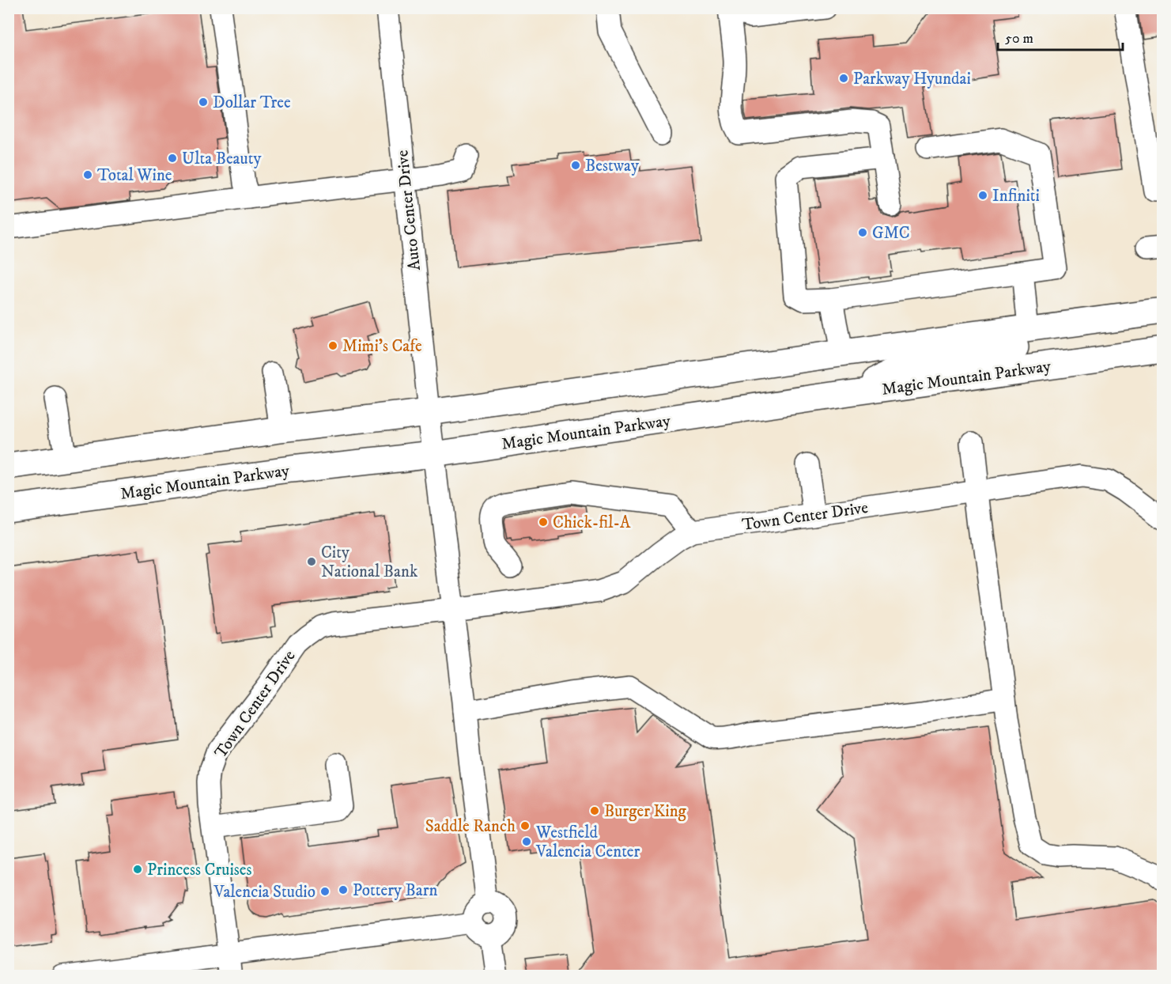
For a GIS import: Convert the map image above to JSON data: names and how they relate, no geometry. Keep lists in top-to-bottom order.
{
  "streets": {
    "main road": ["Magic Mountain Parkway"],
    "street": ["Auto Center Drive", "Town Center Drive"]
  },
  "places": [
    "Parkway Hyundai",
    "Dollar Tree",
    "Ulta Beauty",
    "Bestway",
    "Total Wine",
    "Infiniti",
    "GMC",
    "Mimi's Cafe",
    "Chick-fil-A",
    "City National Bank",
    "Burger King",
    "Saddle Ranch",
    "Westfield Valencia Center",
    "Princess Cruises",
    "Pottery Barn",
    "Valencia Studio"
  ],
  "scale_bar": "50 m"
}
